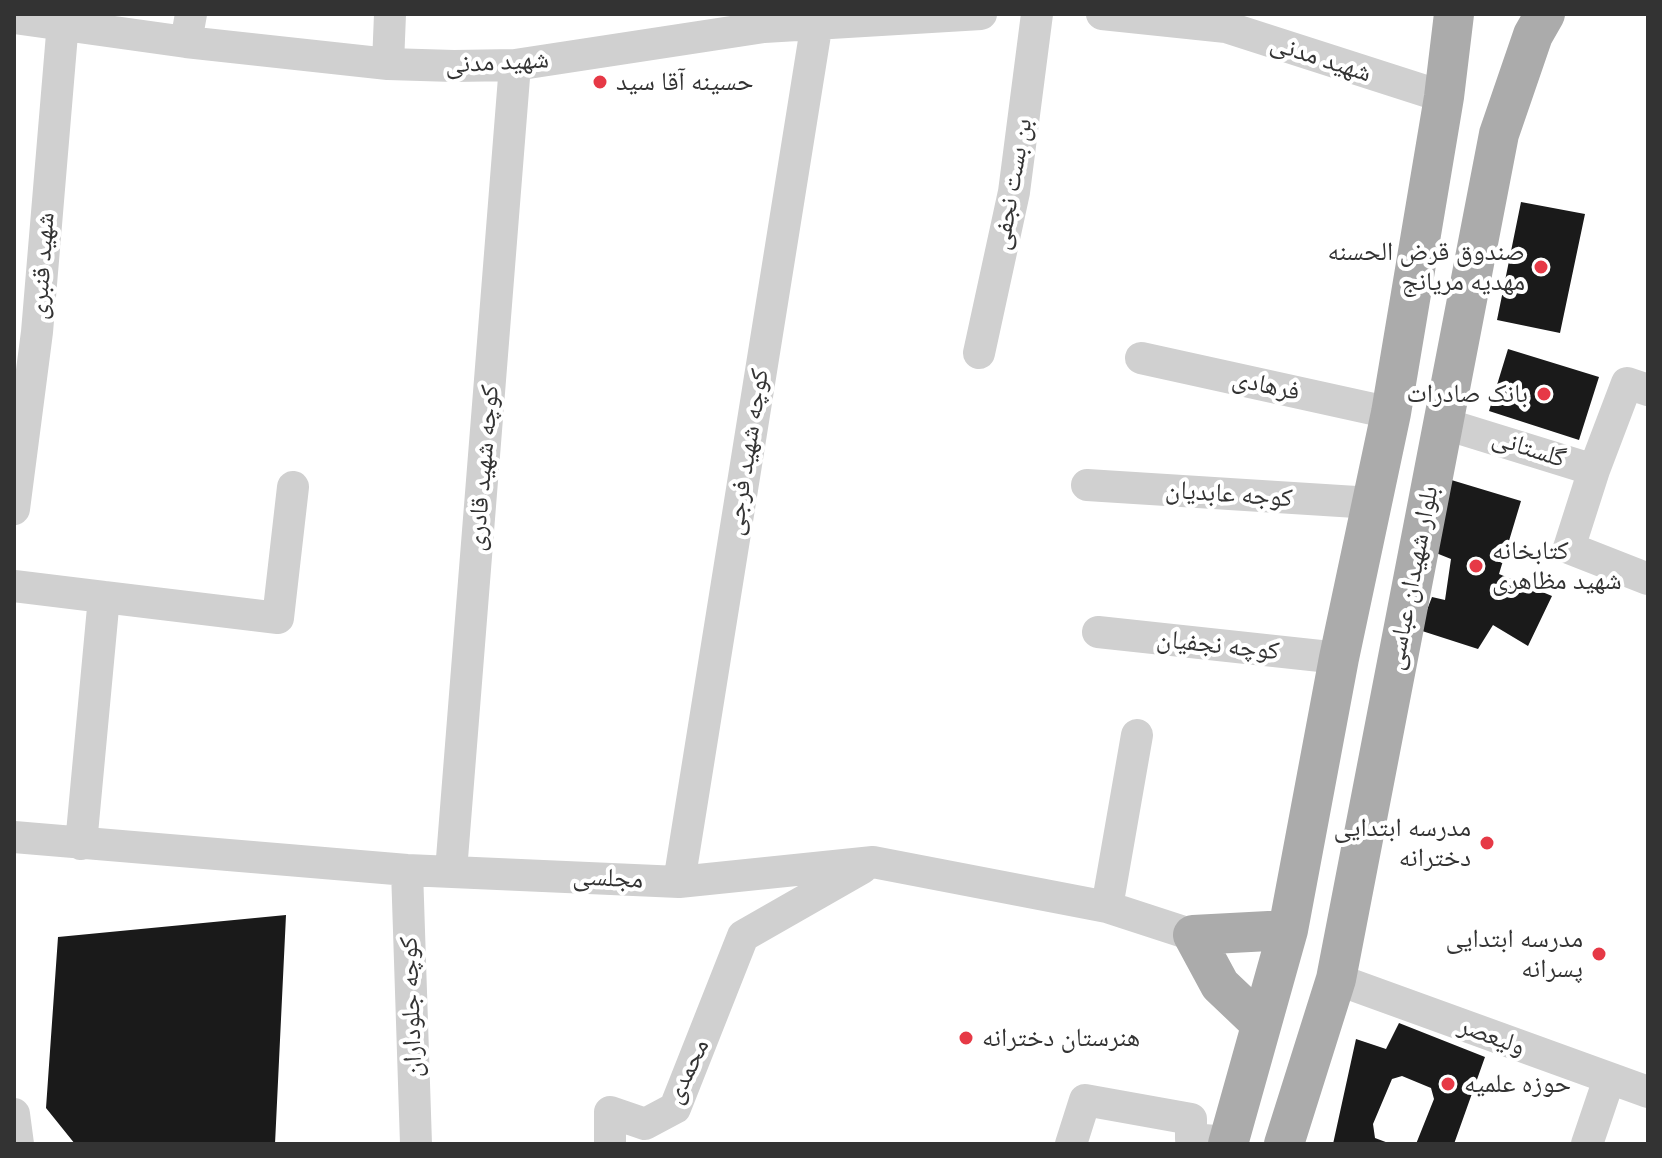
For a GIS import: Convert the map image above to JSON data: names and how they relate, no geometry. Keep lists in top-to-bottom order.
{
  "streets": {
    "main road": ["بلوار شهیدان عباسی"],
    "street": [
      "شهید مدنی",
      "بن بست نجفی",
      "شهید قنبری",
      "فرهادی",
      "گلستانی",
      "کوچه شهید فرجی",
      "کوچه شهید قادری",
      "کوجه عابدیان",
      "کوچه نجفیان",
      "مجلسی",
      "کوچه جلوداران",
      "ولیعصر",
      "محمدی"
    ]
  },
  "crossings": [
    ["شهید مدنی", "شهید قنبری"],
    ["شهید مدنی", "کوچه شهید فرجی"],
    ["شهید مدنی", "کوچه شهید قادری"],
    ["شهید مدنی", "بلوار شهیدان عباسی"],
    ["فرهادی", "بلوار شهیدان عباسی"],
    ["گلستانی", "بلوار شهیدان عباسی"],
    ["کوچه شهید فرجی", "مجلسی"],
    ["کوچه شهید قادری", "مجلسی"],
    ["کوجه عابدیان", "بلوار شهیدان عباسی"],
    ["بلوار شهیدان عباسی", "کوچه نجفیان"],
    ["بلوار شهیدان عباسی", "ولیعصر"],
    ["مجلسی", "کوچه جلوداران"],
    ["مجلسی", "محمدی"]
  ],
  "places": [
    "حسینه آقا سید",
    "صندوق قرض الحسنه مهدیه مریانج",
    "بانک صادرات",
    "کتابخانه شهید مظاهری",
    "مدرسه ابتدایی دخترانه",
    "مدرسه ابتدایی پسرانه",
    "هنرستان دخترانه",
    "حوزه علمیه"
  ]
}
